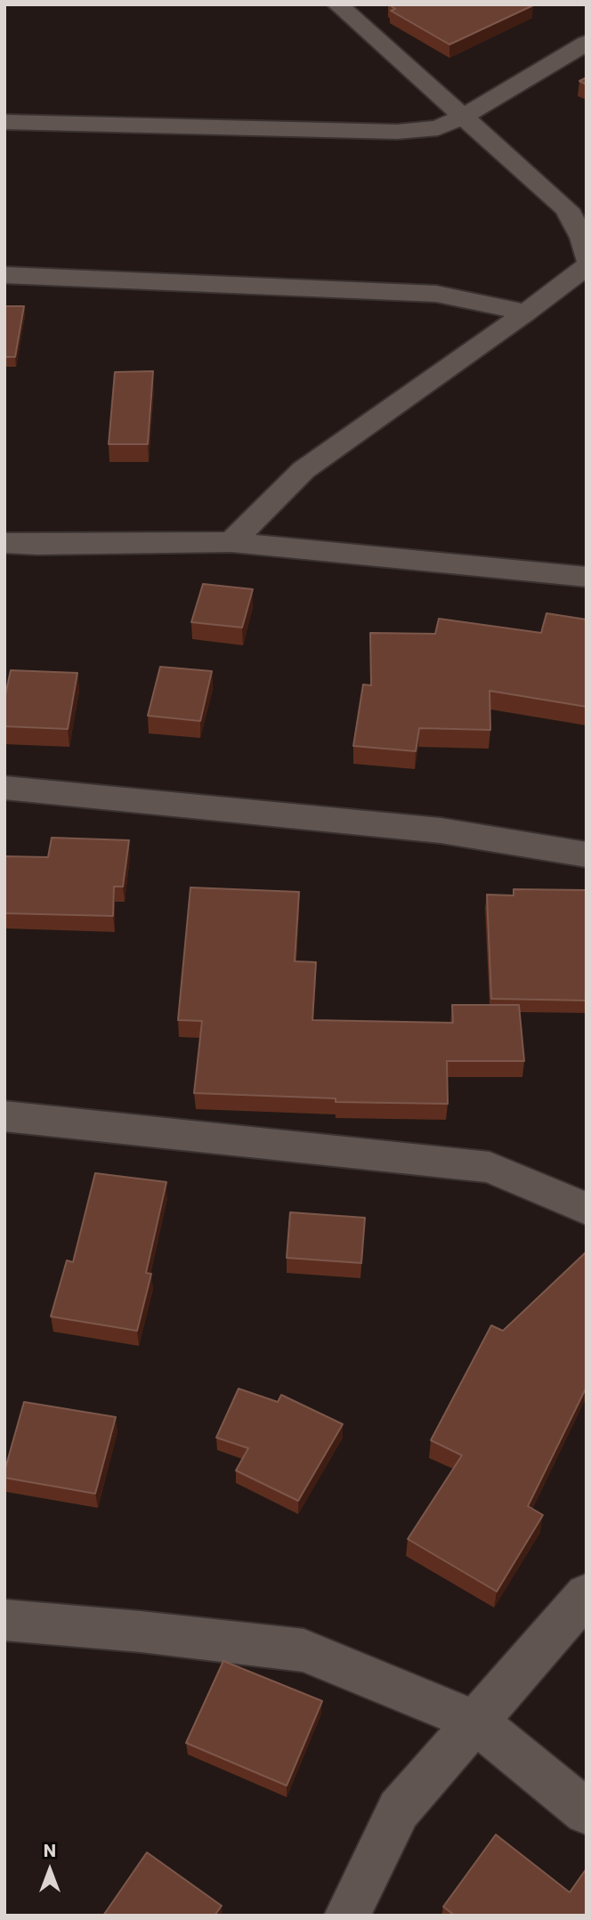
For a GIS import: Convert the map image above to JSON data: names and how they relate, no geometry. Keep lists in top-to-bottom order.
{
  "north": "top"
}
